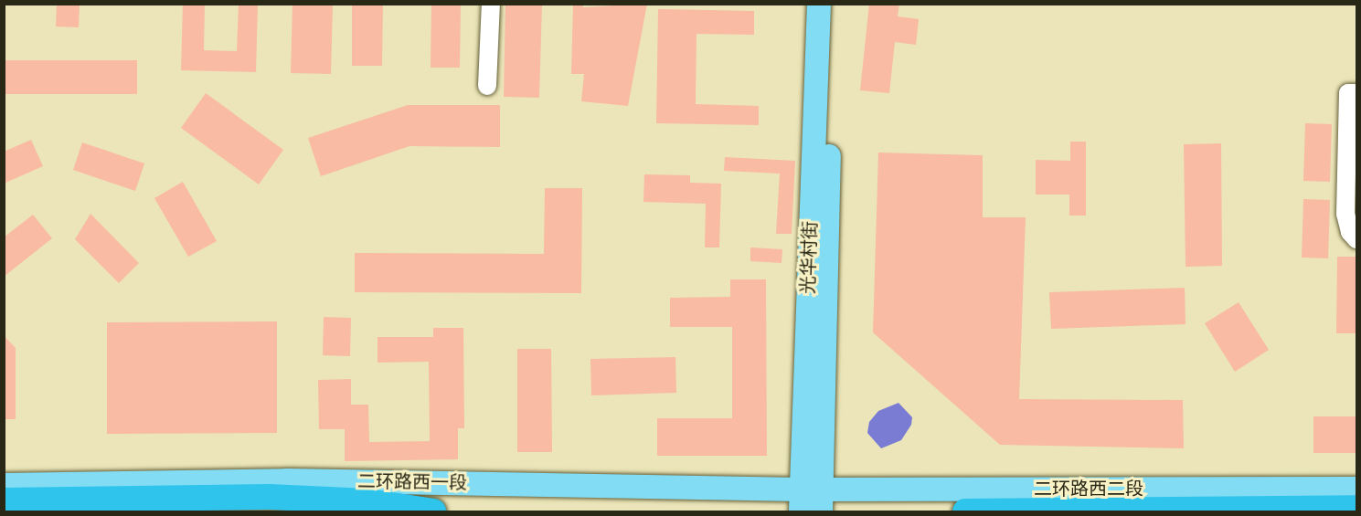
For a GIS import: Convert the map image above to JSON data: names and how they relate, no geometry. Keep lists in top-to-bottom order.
{
  "streets": {
    "main road": ["光华村街", "二环路西一段", "二环路西二段"]
  },
  "crossings": [
    ["光华村街", "二环路西一段"],
    ["光华村街", "二环路西二段"],
    ["二环路西一段", "二环路西二段"]
  ]
}
